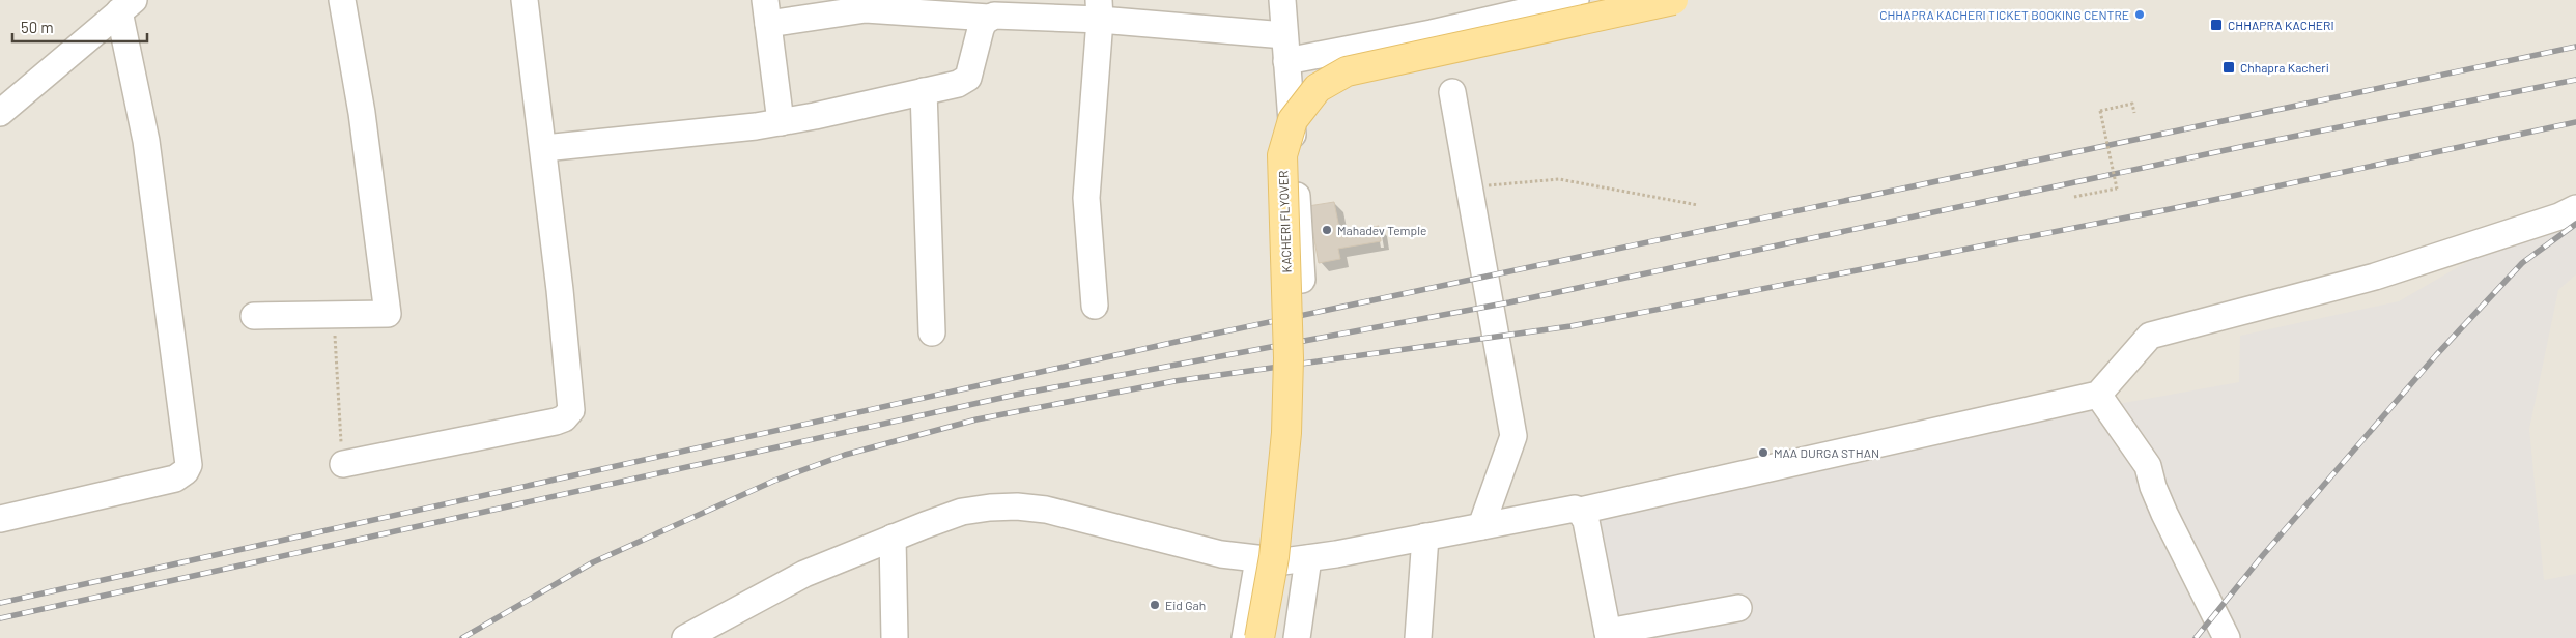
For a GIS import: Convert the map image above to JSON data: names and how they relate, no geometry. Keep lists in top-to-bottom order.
{
  "streets": {
    "main road": ["KACHERI FLYOVER"]
  },
  "places": {
    "other": [
      "CHHAPRA KACHERI TICKET BOOKING CENTRE",
      "Mahadev Temple",
      "MAA DURGA STHAN",
      "Eid Gah"
    ],
    "transit": ["CHHAPRA KACHERI", "Chhapra Kacheri"]
  },
  "scale_bar": "50 m"
}
